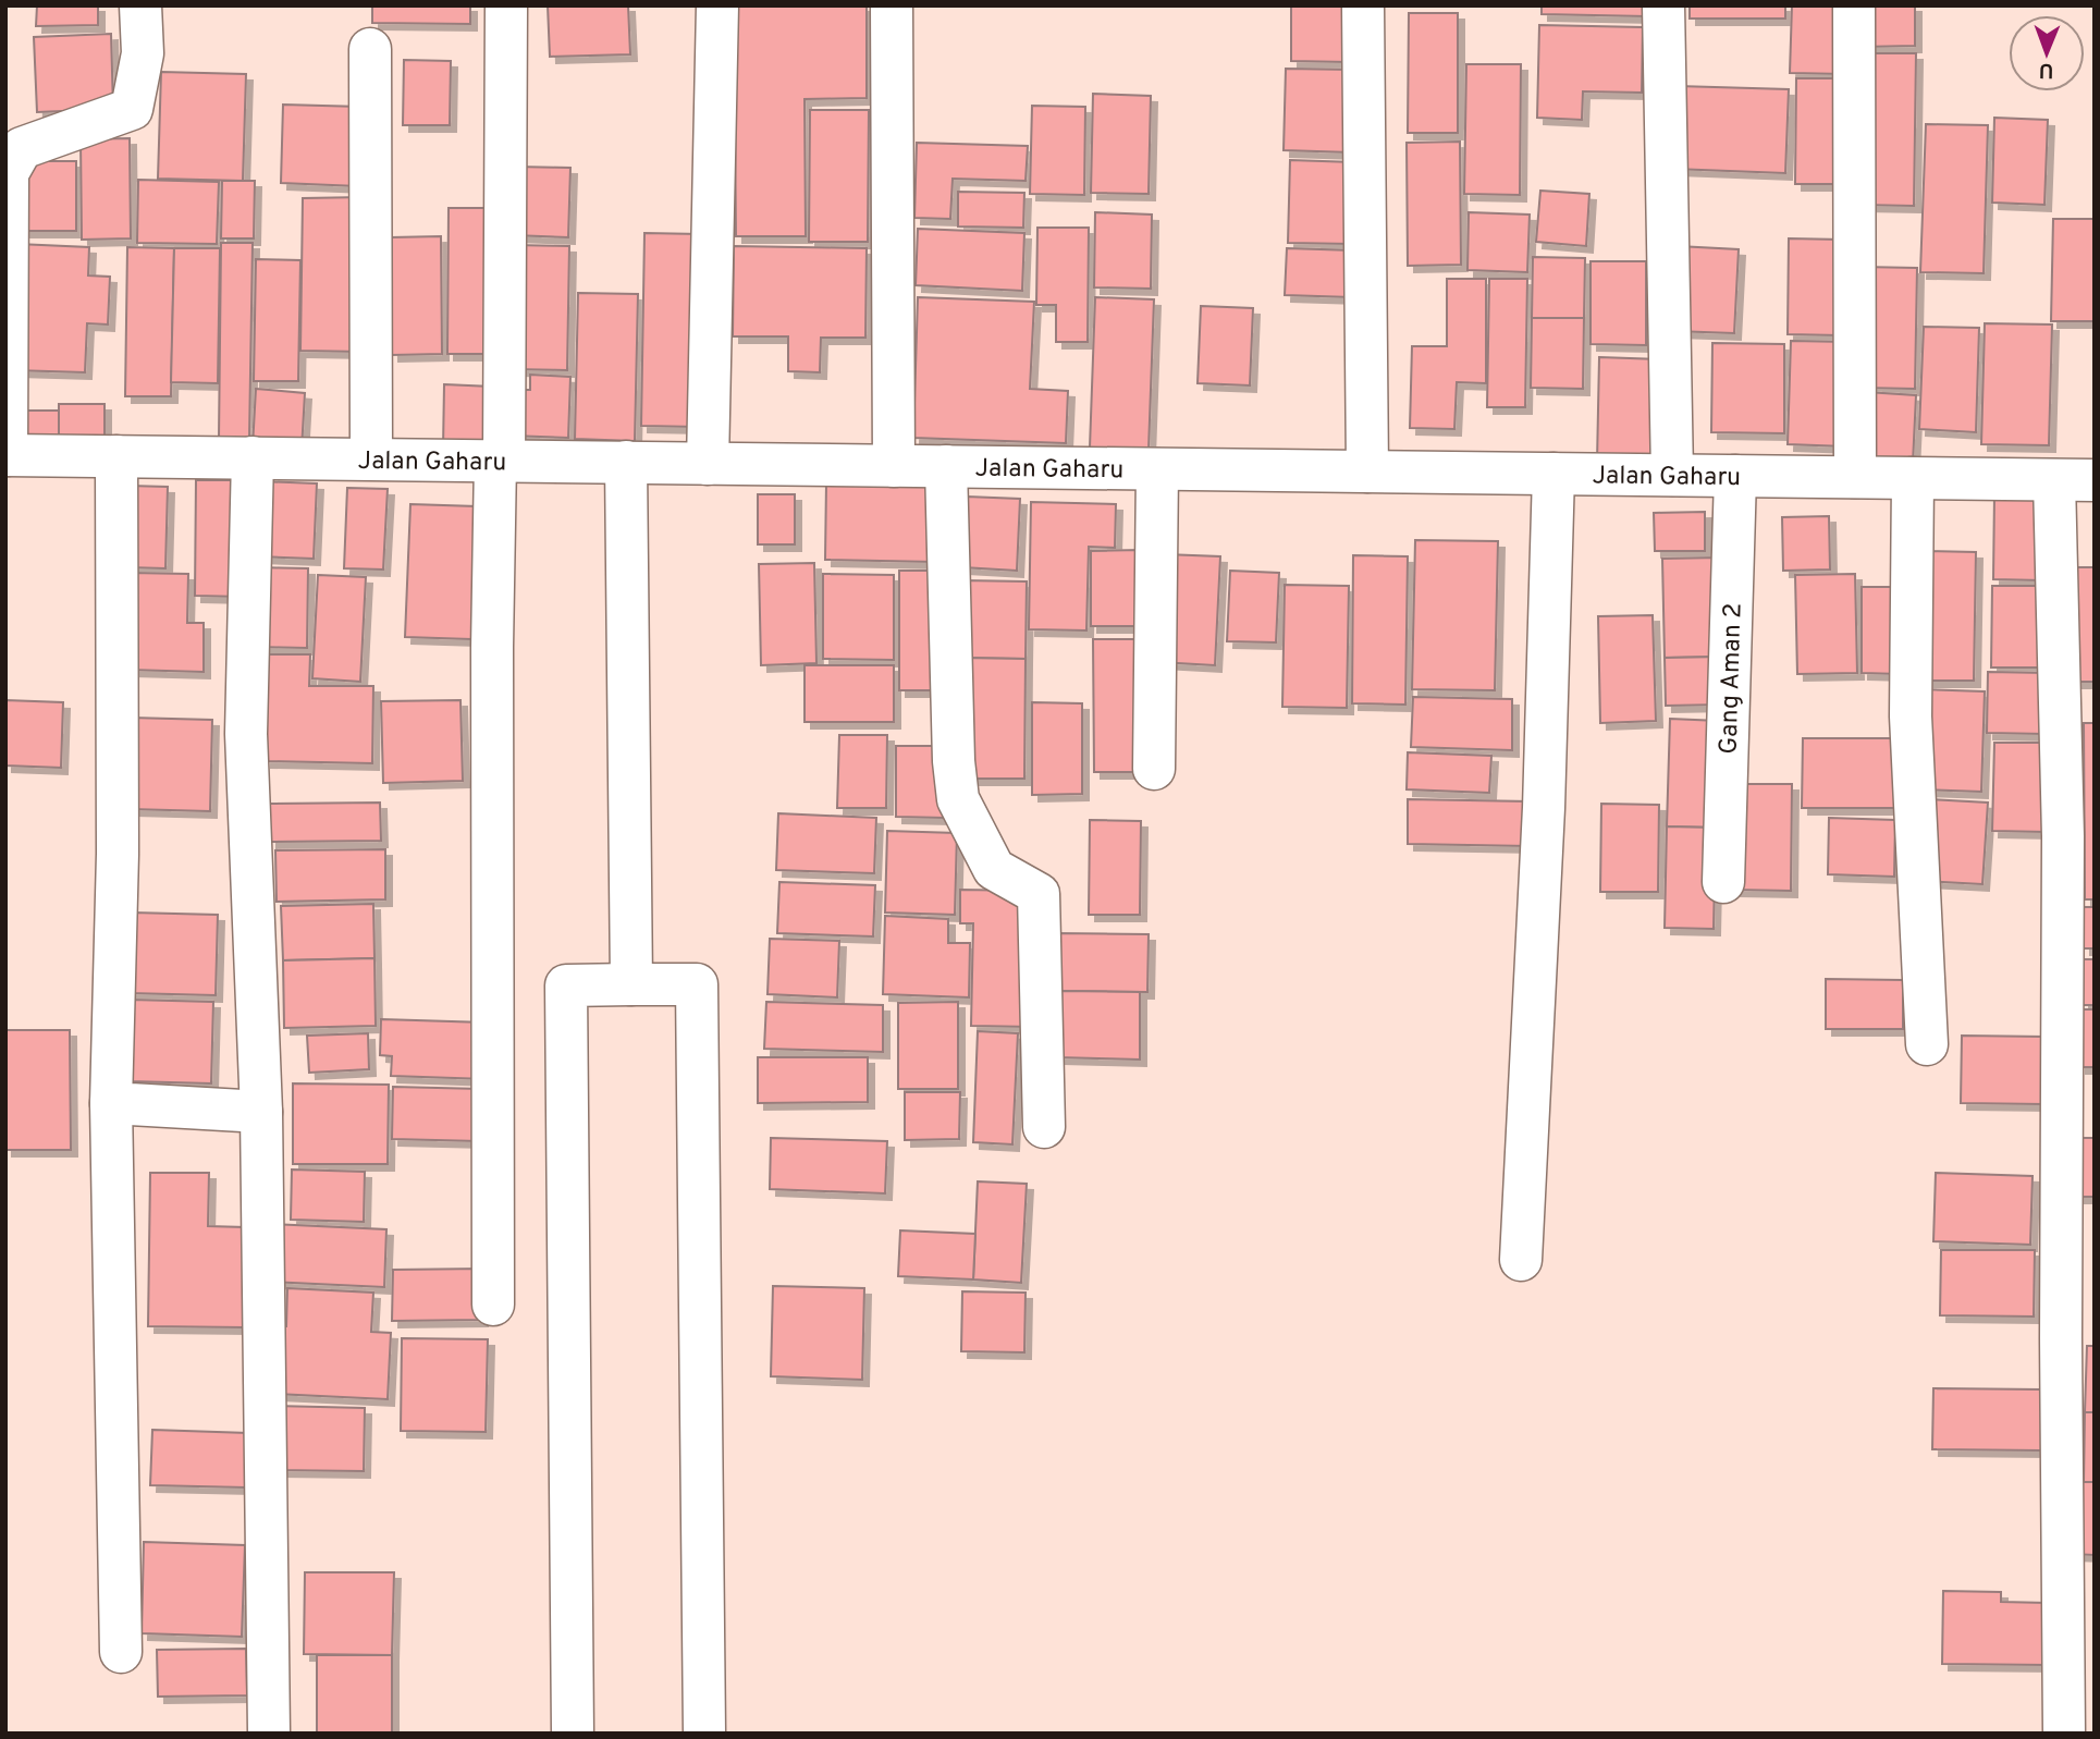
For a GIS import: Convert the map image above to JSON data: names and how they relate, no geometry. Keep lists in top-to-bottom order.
{
  "streets": {
    "street": ["Jalan Gaharu", "Gang Aman 2"]
  },
  "crossings": [
    ["Jalan Gaharu", "Gang Aman 2"]
  ],
  "north": "bottom"
}
